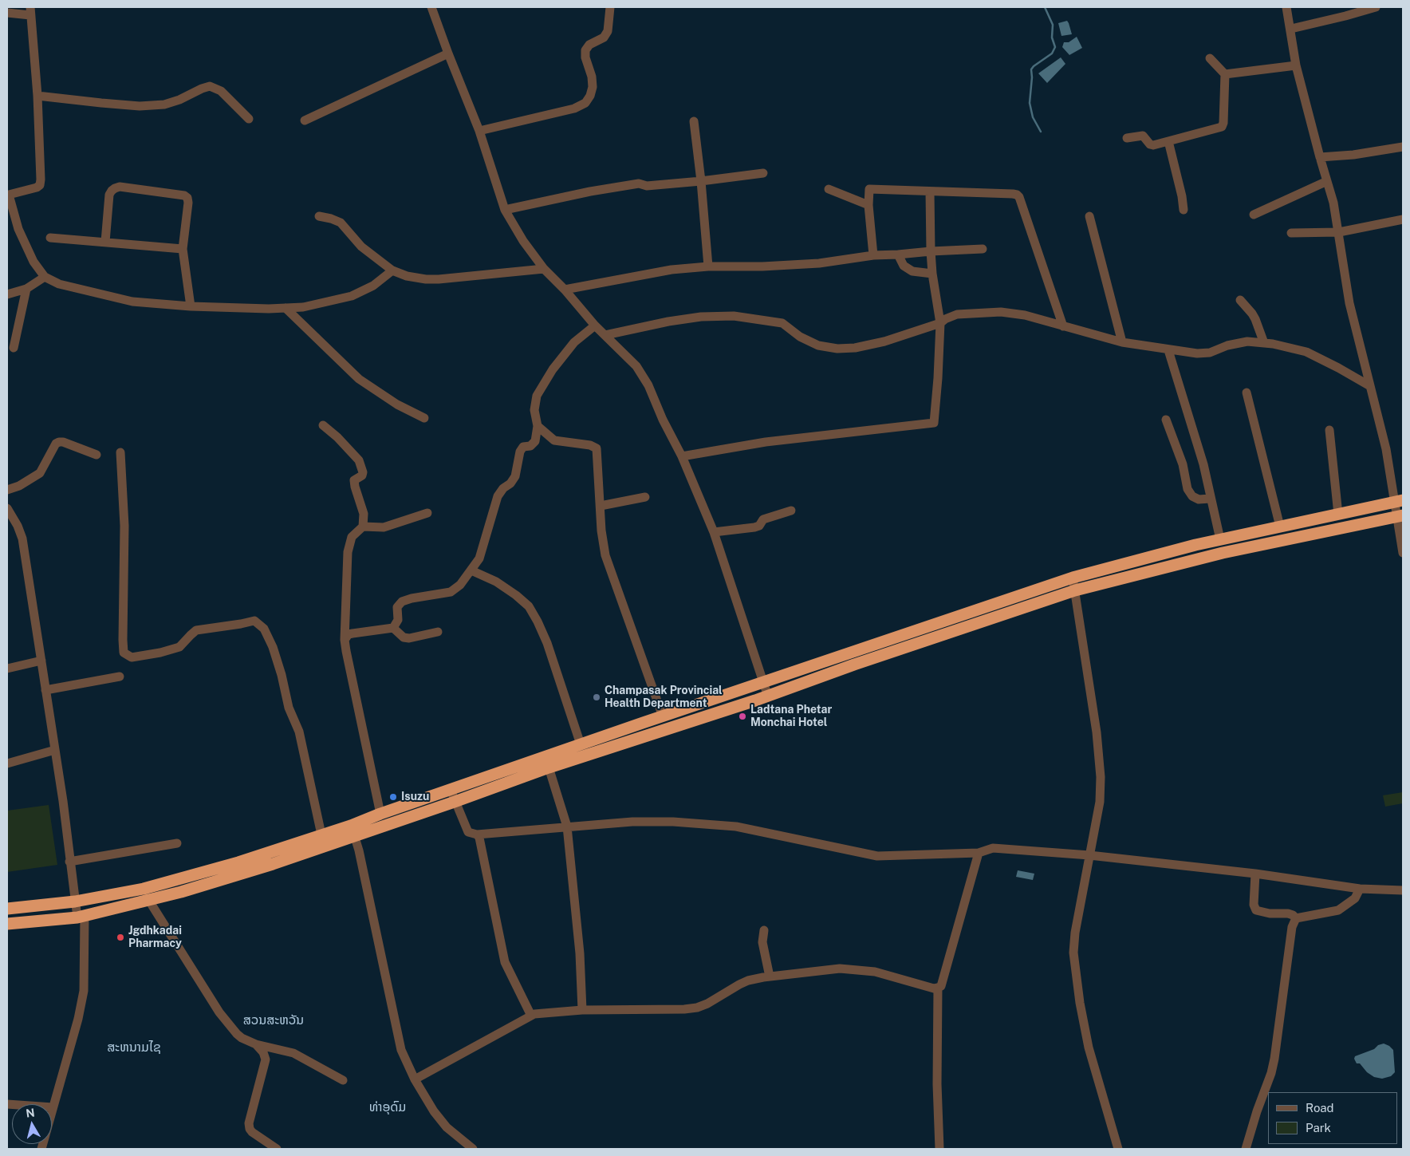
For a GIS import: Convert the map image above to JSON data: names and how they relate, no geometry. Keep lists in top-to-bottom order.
{
  "districts": ["ສວນສະຫວັນ", "ສະຫນາມໄຊ", "ທ່າອຸດົມ"],
  "places": [
    "Champasak Provincial Health Department",
    "Ladtana Phetar Monchai Hotel",
    "Isuzu",
    "Jgdhkadai Pharmacy"
  ],
  "legend": ["Road", "Park"],
  "north": "top"
}
